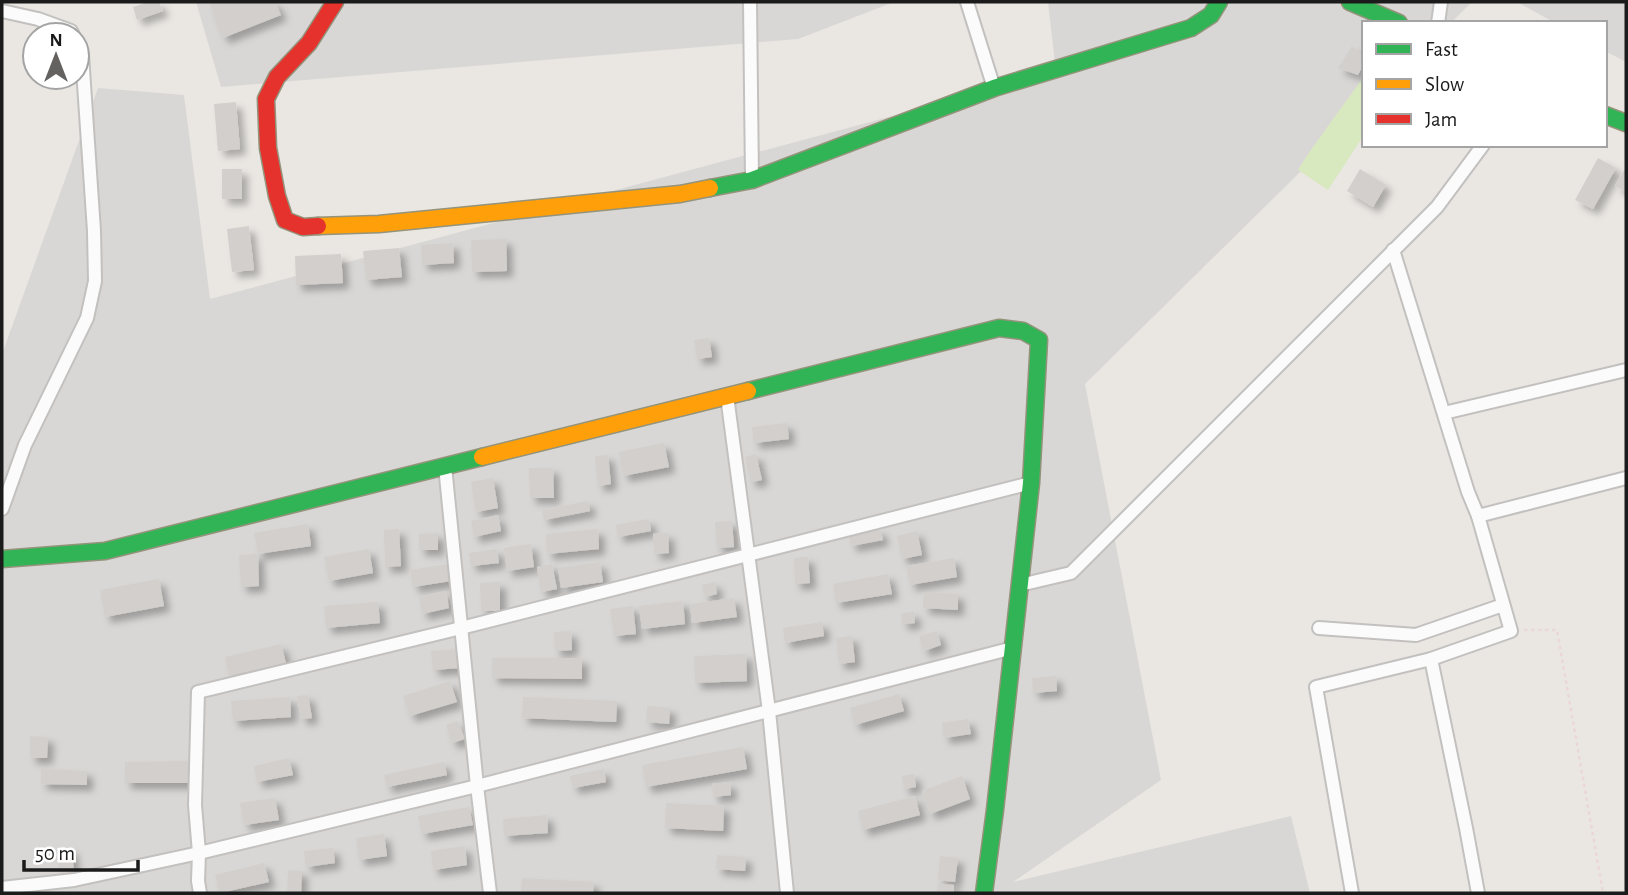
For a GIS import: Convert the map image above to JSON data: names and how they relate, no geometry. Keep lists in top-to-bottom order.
{
  "legend": ["Fast", "Slow", "Jam"],
  "scale_bar": "50 m",
  "north": "top"
}
